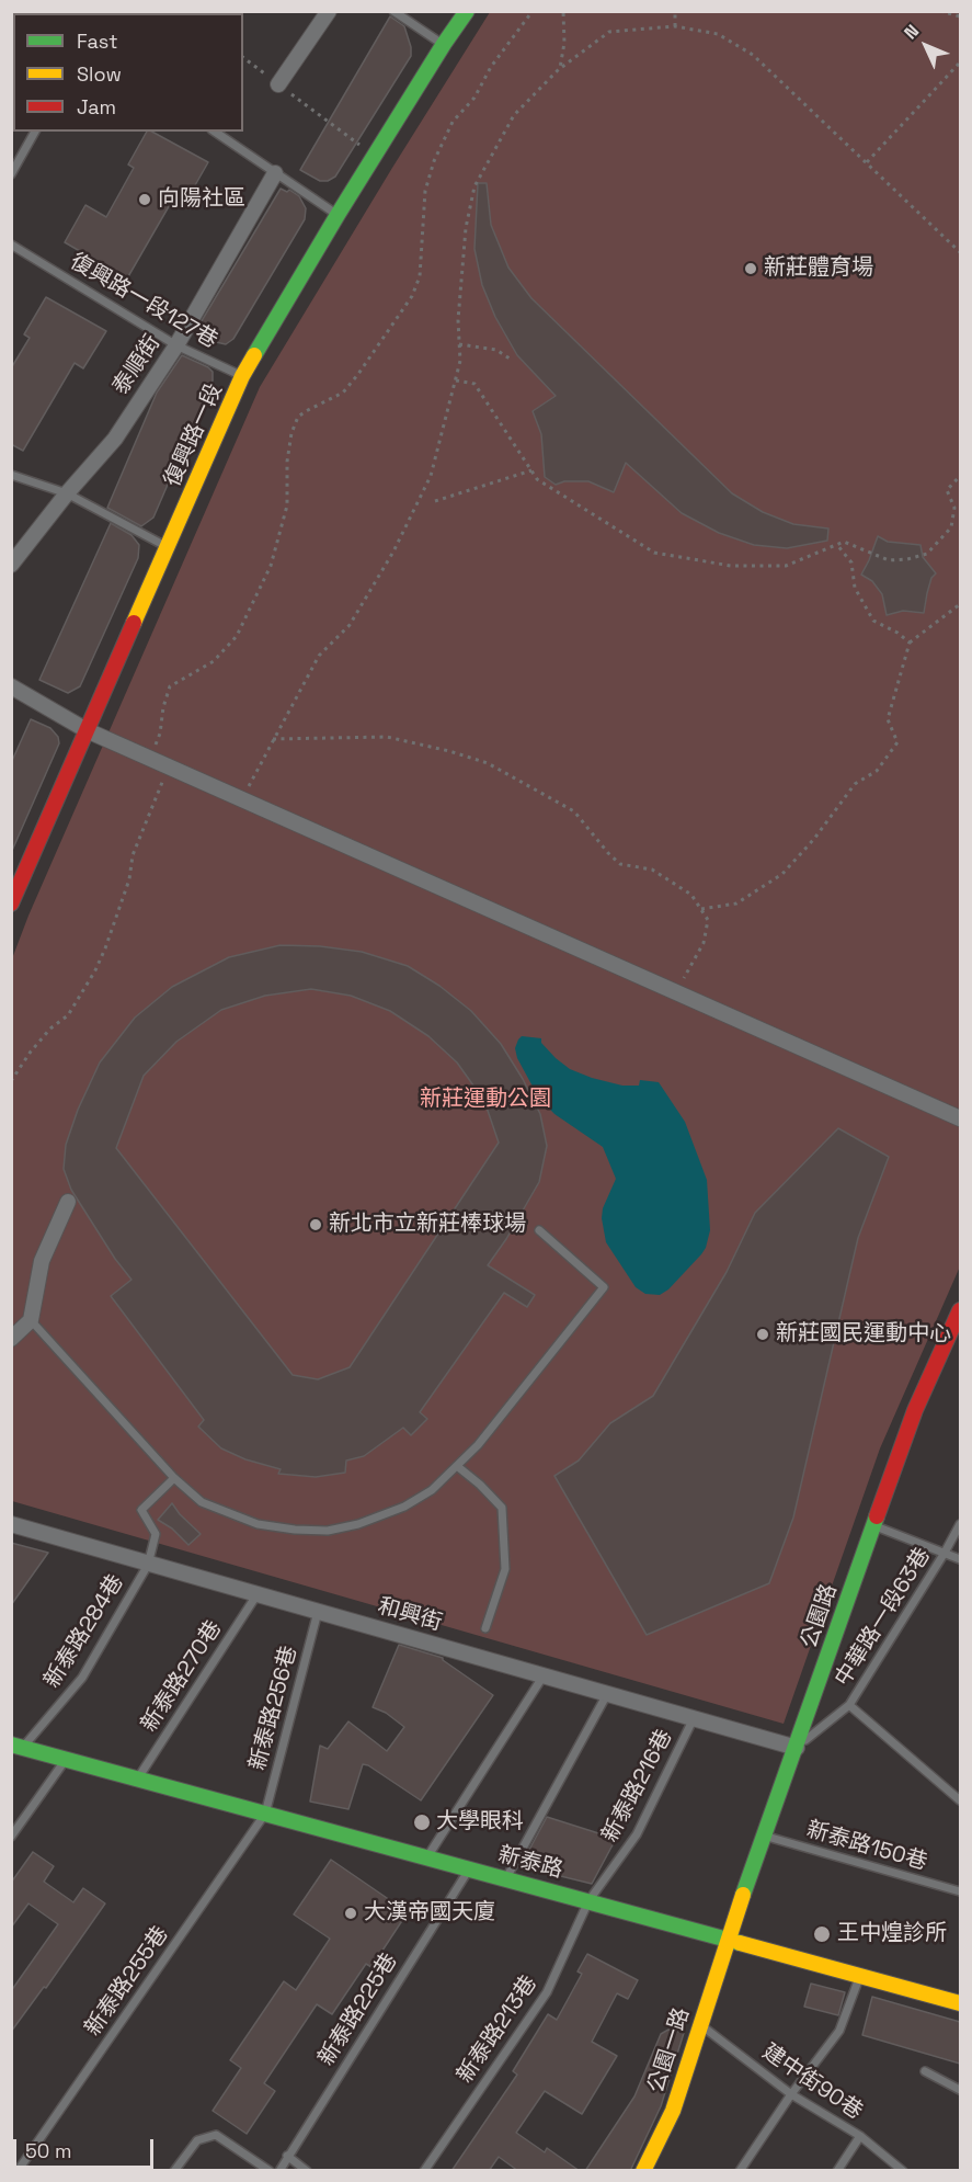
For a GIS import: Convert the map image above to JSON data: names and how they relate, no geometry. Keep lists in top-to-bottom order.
{
  "streets": {
    "street": [
      "泰順街",
      "復興路一段",
      "和興街",
      "公園路",
      "新泰路",
      "公園一路"
    ],
    "lane": [
      "復興路一段127巷",
      "中華路一段63巷",
      "新泰路284巷",
      "新泰路270巷",
      "新泰路256巷",
      "新泰路216巷",
      "新泰路150巷",
      "新泰路255巷",
      "新泰路225巷",
      "新泰路213巷",
      "建中街90巷"
    ]
  },
  "crossings": [
    ["復興路一段127巷", "泰順街"],
    ["復興路一段127巷", "復興路一段"],
    ["和興街", "公園路"],
    ["和興街", "中華路一段63巷"],
    ["和興街", "新泰路284巷"],
    ["和興街", "新泰路270巷"],
    ["和興街", "新泰路256巷"],
    ["和興街", "新泰路216巷"],
    ["公園路", "中華路一段63巷"],
    ["公園路", "新泰路150巷"],
    ["公園路", "新泰路"],
    ["公園路", "公園一路"],
    ["新泰路284巷", "新泰路"],
    ["新泰路270巷", "新泰路"],
    ["新泰路256巷", "新泰路"],
    ["新泰路256巷", "新泰路255巷"],
    ["新泰路216巷", "新泰路"],
    ["新泰路216巷", "新泰路213巷"],
    ["新泰路", "新泰路255巷"],
    ["新泰路", "新泰路225巷"],
    ["新泰路", "新泰路213巷"],
    ["新泰路", "公園一路"],
    ["公園一路", "建中街90巷"]
  ],
  "parks": ["新莊運動公園"],
  "places": [
    "向陽社區",
    "新莊體育場",
    "新北市立新莊棒球場",
    "新莊國民運動中心",
    "大學眼科",
    "大漢帝國天廈",
    "王中煌診所"
  ],
  "legend": ["Fast", "Slow", "Jam"],
  "scale_bar": "50 m",
  "north": "top left"
}
